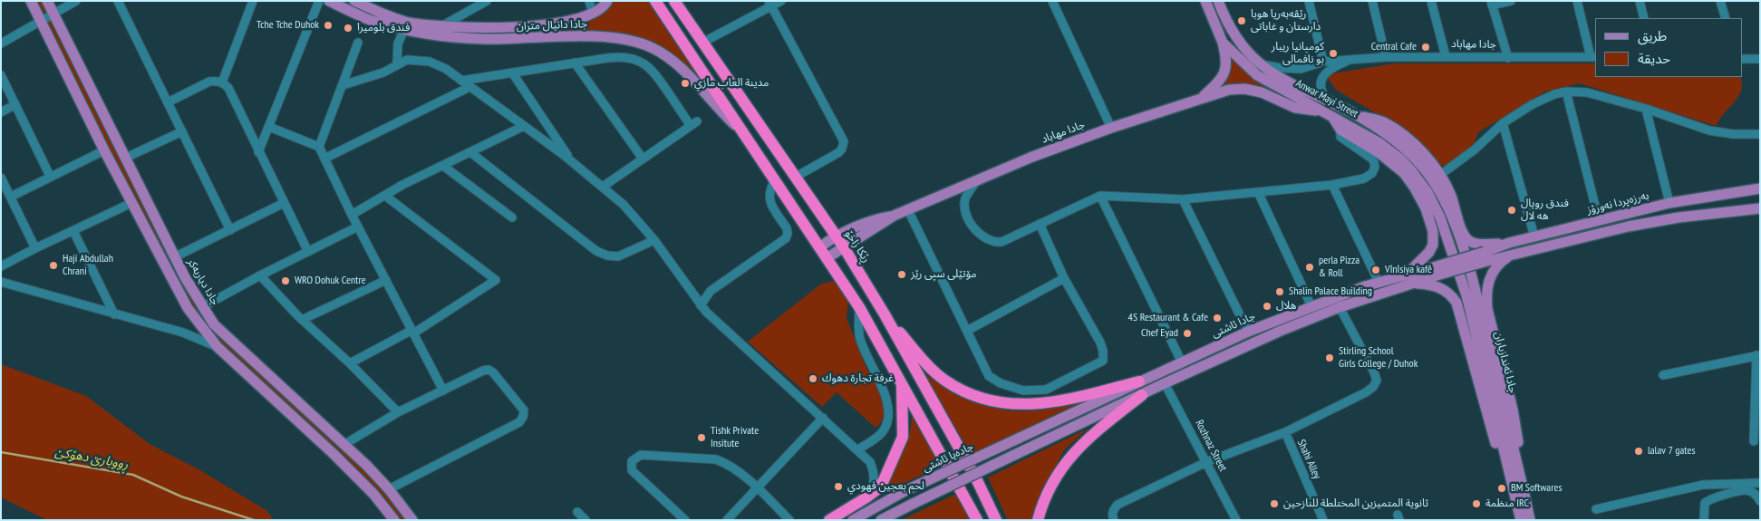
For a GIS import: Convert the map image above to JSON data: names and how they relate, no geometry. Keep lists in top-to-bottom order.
{
  "streets": {
    "highway": ["ڕێکا زاخۆ"],
    "main road": [
      "جادا دانيال متران",
      "جادا مهاباد",
      "Anwar Mayi Street",
      "بەرزەپردا نەورۆز",
      "جادا دیاربه‌كر",
      "جادا ئاشتی",
      "جادا ئەندازیاران",
      "جادەیا ئاشتی"
    ],
    "street": ["Rozhnaz Street", "Shahi Alley"]
  },
  "crossings": [
    ["جادا مهاباد", "Anwar Mayi Street"],
    ["جادا مهاباد", "ڕێکا زاخۆ"],
    ["Anwar Mayi Street", "جادا ئەندازیاران"],
    ["بەرزەپردا نەورۆز", "جادا ئاشتی"],
    ["جادا ئاشتی", "Rozhnaz Street"],
    ["جادا ئاشتی", "جادەیا ئاشتی"]
  ],
  "water": ["ڕووبارێ دهۆكێ"],
  "places": [
    "رێڤەبەريا ھوبا دارستان و غاباتى",
    "Tche Tche Duhok",
    "فندق بلوميرا",
    "Central Cafe",
    "كومپانيا ريبار بو نافمالى",
    "مدينة العاب مازي",
    "فندق رويال هه لال",
    "Haji Abdullah Chrani",
    "perla Pizza & Roll",
    "Vînîsiya kafê",
    "مۆتێلی سپی رێز",
    "WRO Dohuk Centre",
    "Shalin Palace Building",
    "هلال",
    "4S Restaurant & Cafe",
    "Chef Eyad",
    "Stirling School Girls College / Duhok",
    "غرفة تجارة دهوك",
    "Tishk Private Insitute",
    "lalav 7 gates",
    "لحم بعجين فهودي",
    "BM Softwares",
    "ثانوية المتميزين المختلطة للنازحين",
    "منظمة IRC"
  ],
  "legend": ["طريق", "حديقة"]
}
